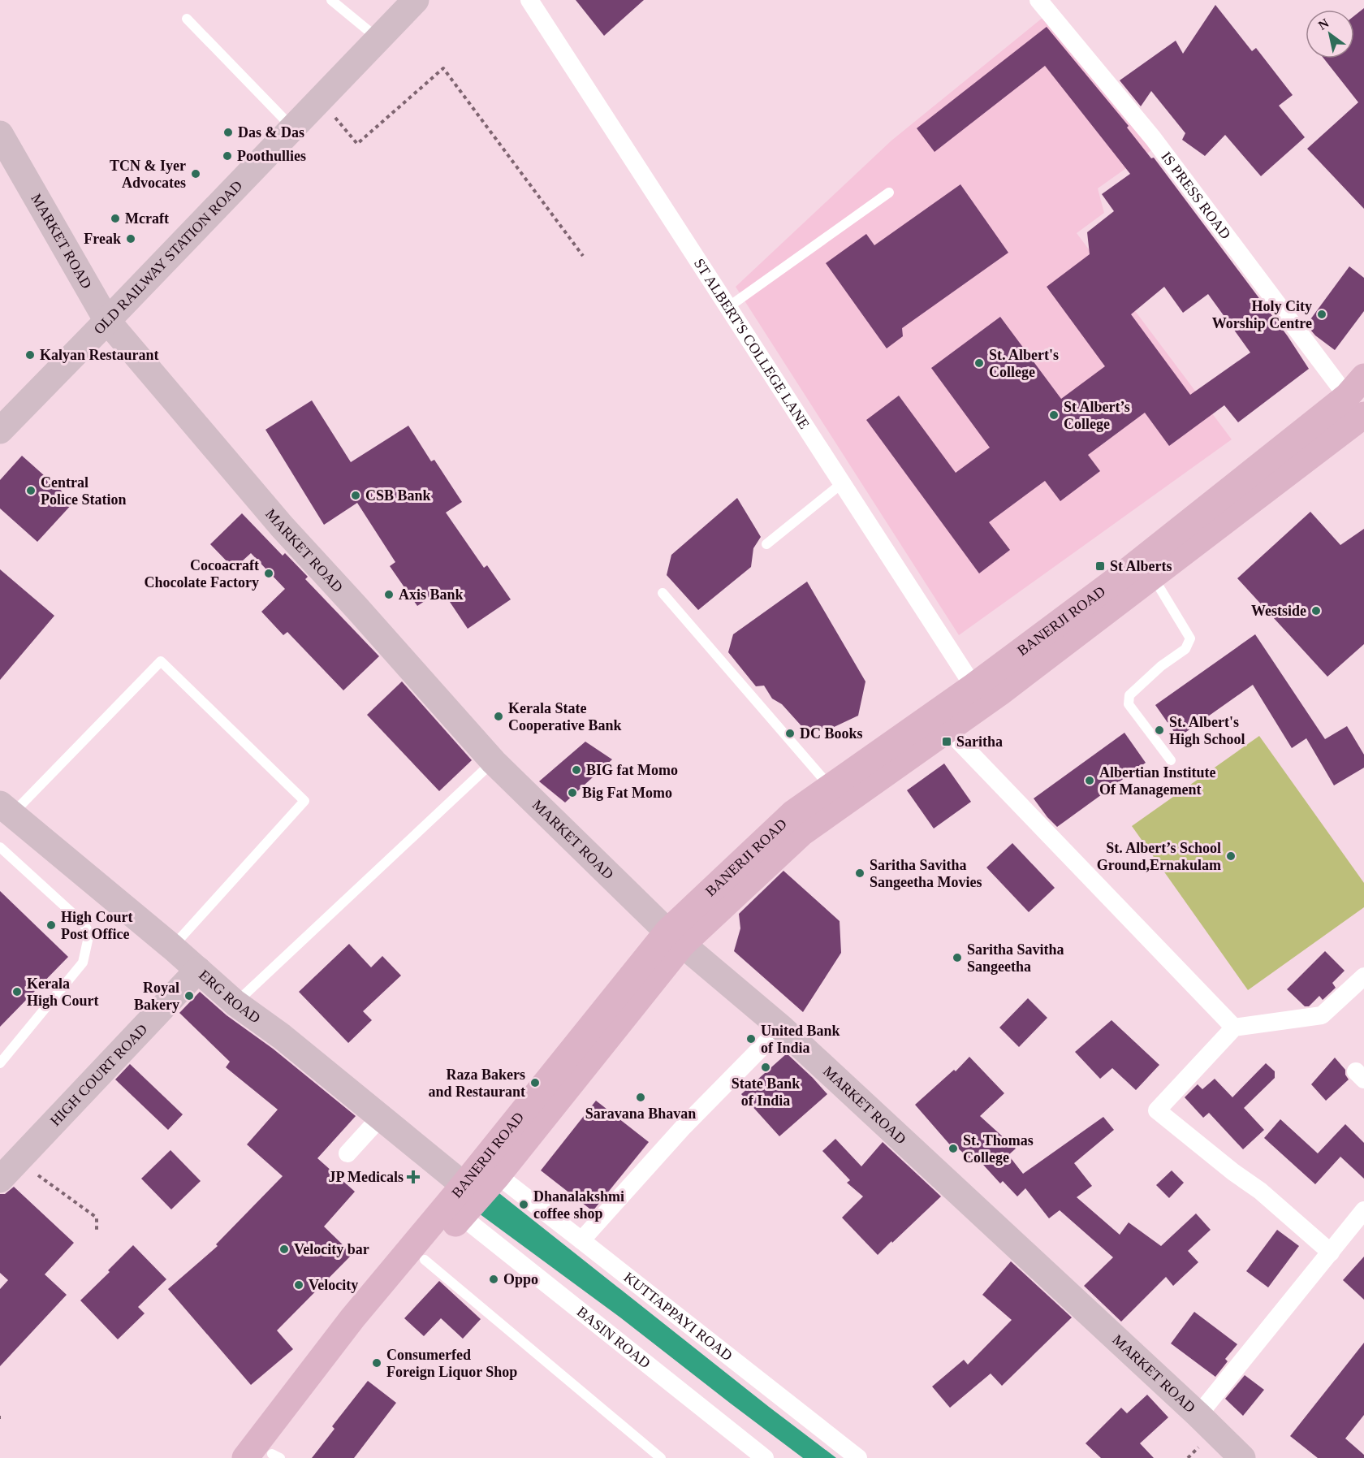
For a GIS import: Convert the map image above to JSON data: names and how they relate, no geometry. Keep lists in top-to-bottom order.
{
  "streets": {
    "main road": ["BANERJI ROAD"],
    "street": [
      "IS PRESS ROAD",
      "MARKET ROAD",
      "OLD RAILWAY STATION ROAD",
      "ST ALBERT'S COLLEGE LANE",
      "ERG ROAD",
      "HIGH COURT ROAD",
      "KUTTAPPAYI ROAD",
      "BASIN ROAD"
    ]
  },
  "crossings": [
    ["IS PRESS ROAD", "BANERJI ROAD"],
    ["MARKET ROAD", "OLD RAILWAY STATION ROAD"],
    ["MARKET ROAD", "BANERJI ROAD"],
    ["ST ALBERT'S COLLEGE LANE", "BANERJI ROAD"],
    ["BANERJI ROAD", "ERG ROAD"],
    ["BANERJI ROAD", "KUTTAPPAYI ROAD"],
    ["BANERJI ROAD", "BASIN ROAD"],
    ["ERG ROAD", "HIGH COURT ROAD"]
  ],
  "places": {
    "other": [
      "Das & Das",
      "Poothullies",
      "TCN & Iyer Advocates",
      "Mcraft",
      "Freak",
      "Holy City Worship Centre",
      "Kalyan Restaurant",
      "St. Albert's College",
      "St Albert’s College",
      "Central Police Station",
      "CSB Bank",
      "Cocoacraft Chocolate Factory",
      "Axis Bank",
      "Westside",
      "Kerala State Cooperative Bank",
      "St. Albert's High School",
      "DC Books",
      "BIG fat Momo",
      "Albertian Institute Of Management",
      "Big Fat Momo",
      "St. Albert’s School Ground,Ernakulam",
      "Saritha Savitha Sangeetha Movies",
      "High Court Post Office",
      "Saritha Savitha Sangeetha",
      "Kerala High Court",
      "Royal Bakery",
      "United Bank of India",
      "State Bank of India",
      "Raza Bakers and Restaurant",
      "Saravana Bhavan",
      "St. Thomas College",
      "Dhanalakshmi coffee shop",
      "Velocity bar",
      "Oppo",
      "Velocity",
      "Consumerfed Foreign Liquor Shop"
    ],
    "transit": ["St Alberts", "Saritha"],
    "health": ["JP Medicals"]
  },
  "north": "top left"
}
